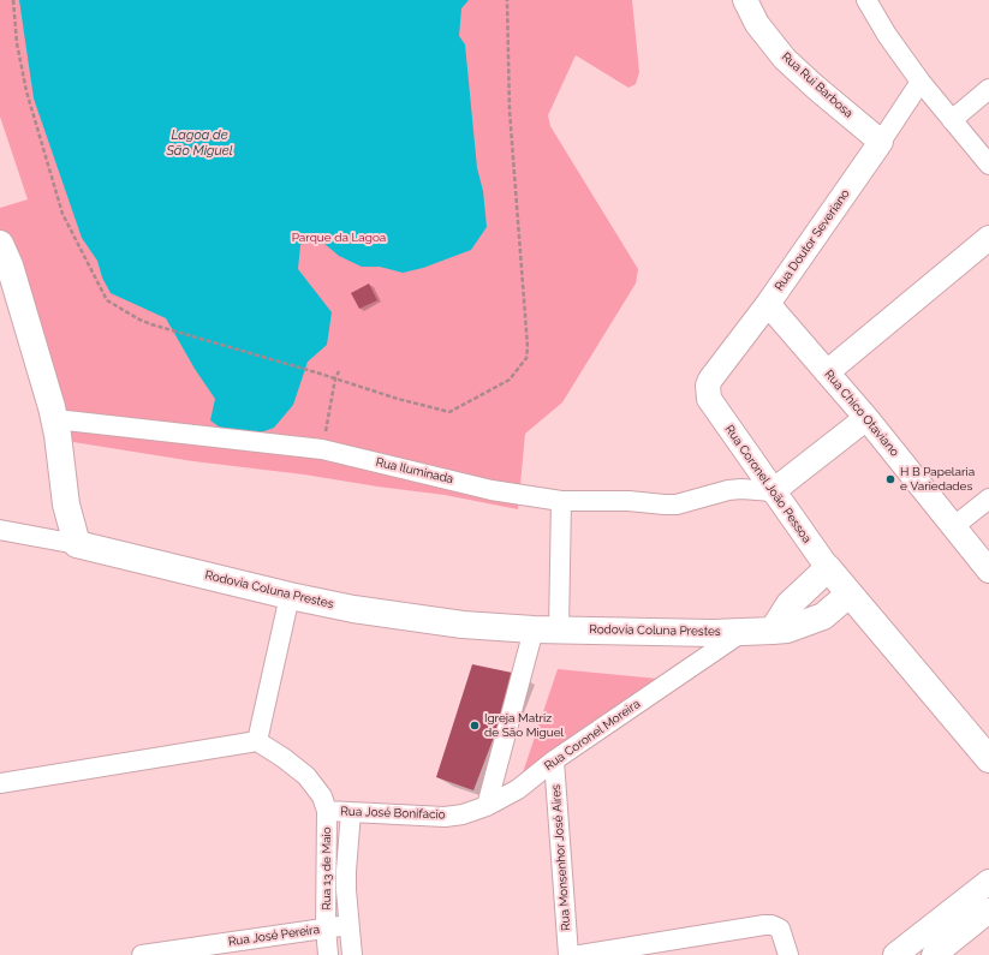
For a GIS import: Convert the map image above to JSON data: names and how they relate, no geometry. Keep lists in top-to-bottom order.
{
  "streets": {
    "main road": ["Rodovia Coluna Prestes"],
    "street": [
      "Rua Rui Barbosa",
      "Rua Doutor Severiano",
      "Rua Chico Otaviano",
      "Rua Iluminada",
      "Rua Coronel João Pessoa",
      "Rua Coronel Moreira",
      "Rua José Bonifacio",
      "Rua Monsenhor José Aires",
      "Rua 13 de Maio",
      "Rua José Pereira"
    ]
  },
  "crossings": [
    ["Rua Rui Barbosa", "Rua Doutor Severiano"],
    ["Rua Doutor Severiano", "Rua Chico Otaviano"],
    ["Rua Doutor Severiano", "Rua Coronel João Pessoa"],
    ["Rua Iluminada", "Rua Coronel João Pessoa"],
    ["Rodovia Coluna Prestes", "Rua Coronel Moreira"],
    ["Rua Coronel Moreira", "Rua José Bonifacio"],
    ["Rua Coronel Moreira", "Rua Monsenhor José Aires"],
    ["Rua José Bonifacio", "Rua 13 de Maio"],
    ["Rua 13 de Maio", "Rua José Pereira"]
  ],
  "water": ["Lagoa de São Miguel"],
  "parks": ["Parque da Lagoa"],
  "places": ["H B Papelaria e Variedades", "Igreja Matriz de São Miguel"]
}
